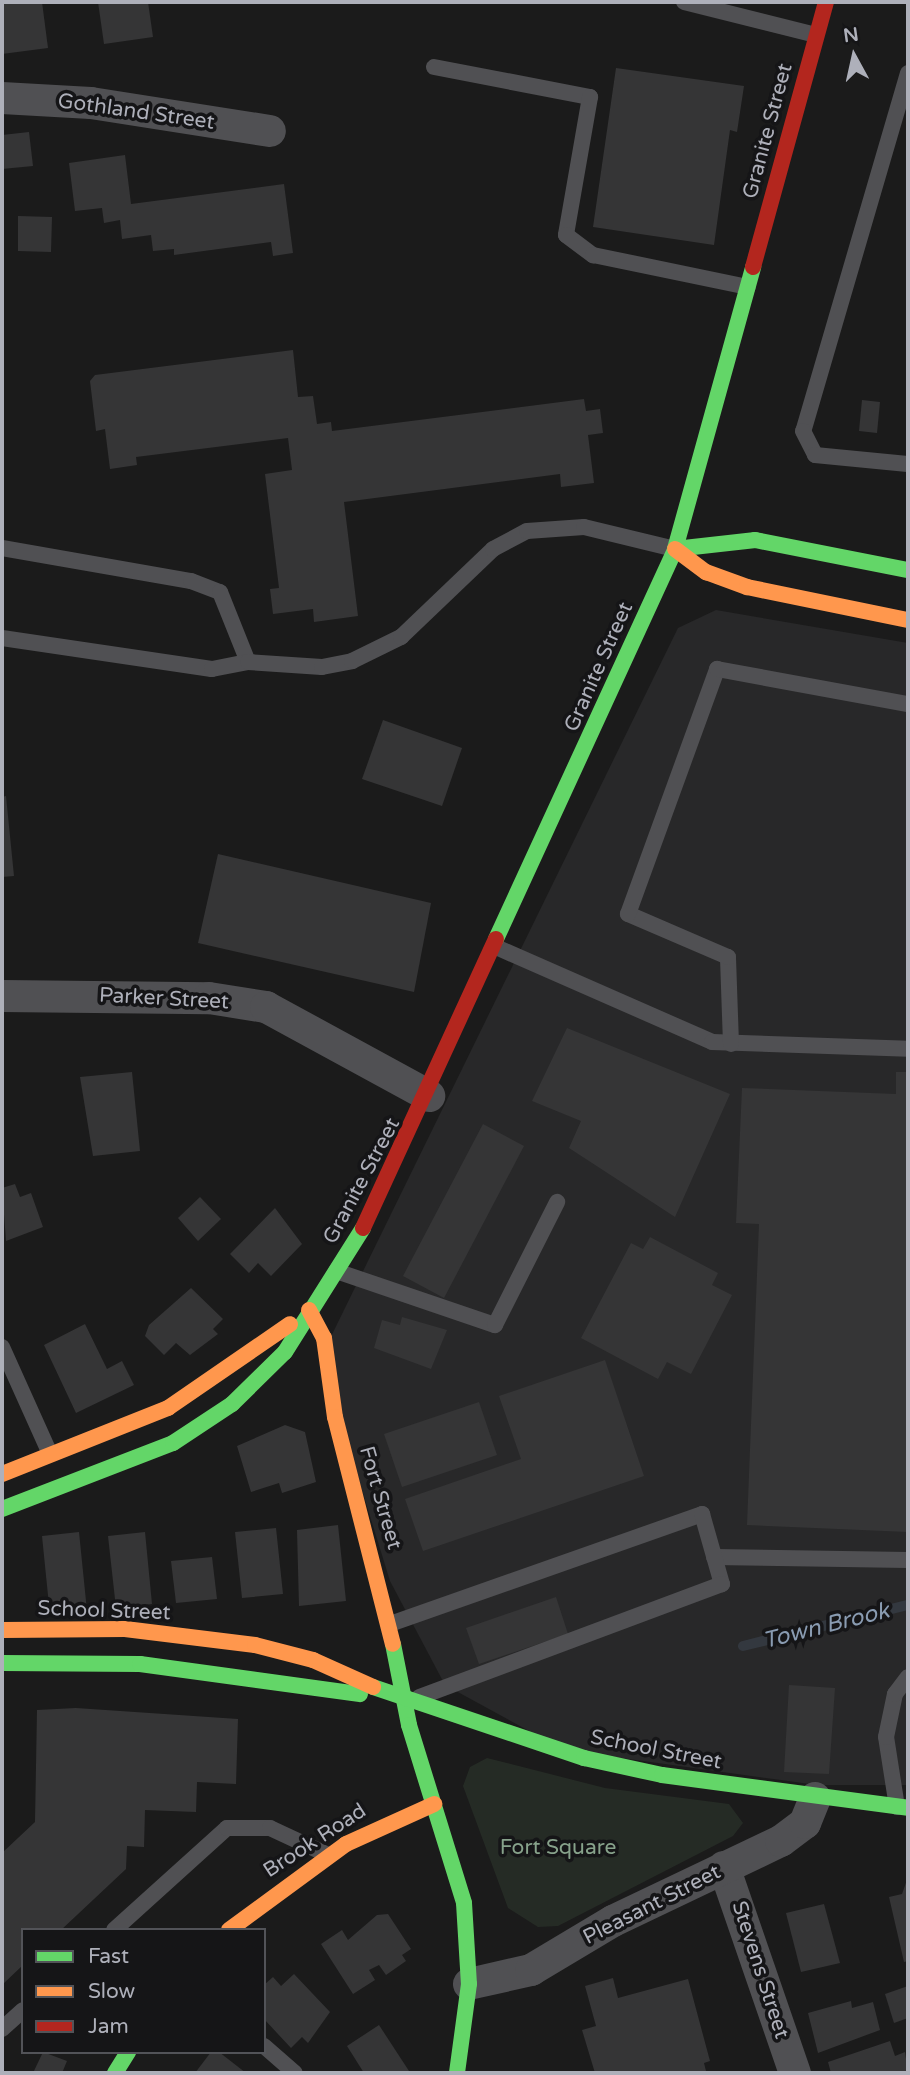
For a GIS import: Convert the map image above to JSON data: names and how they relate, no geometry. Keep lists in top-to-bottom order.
{
  "streets": {
    "main road": [
      "Granite Street",
      "Fort Street",
      "School Street",
      "Brook Road"
    ],
    "street": [
      "Gothland Street",
      "Parker Street",
      "Pleasant Street",
      "Stevens Street"
    ]
  },
  "crossings": [
    ["Granite Street", "Parker Street"],
    ["Granite Street", "Fort Street"],
    ["Fort Street", "School Street"],
    ["School Street", "Pleasant Street"],
    ["Pleasant Street", "Stevens Street"]
  ],
  "water": ["Town Brook"],
  "parks": ["Fort Square"],
  "legend": ["Fast", "Slow", "Jam"],
  "north": "top"
}
